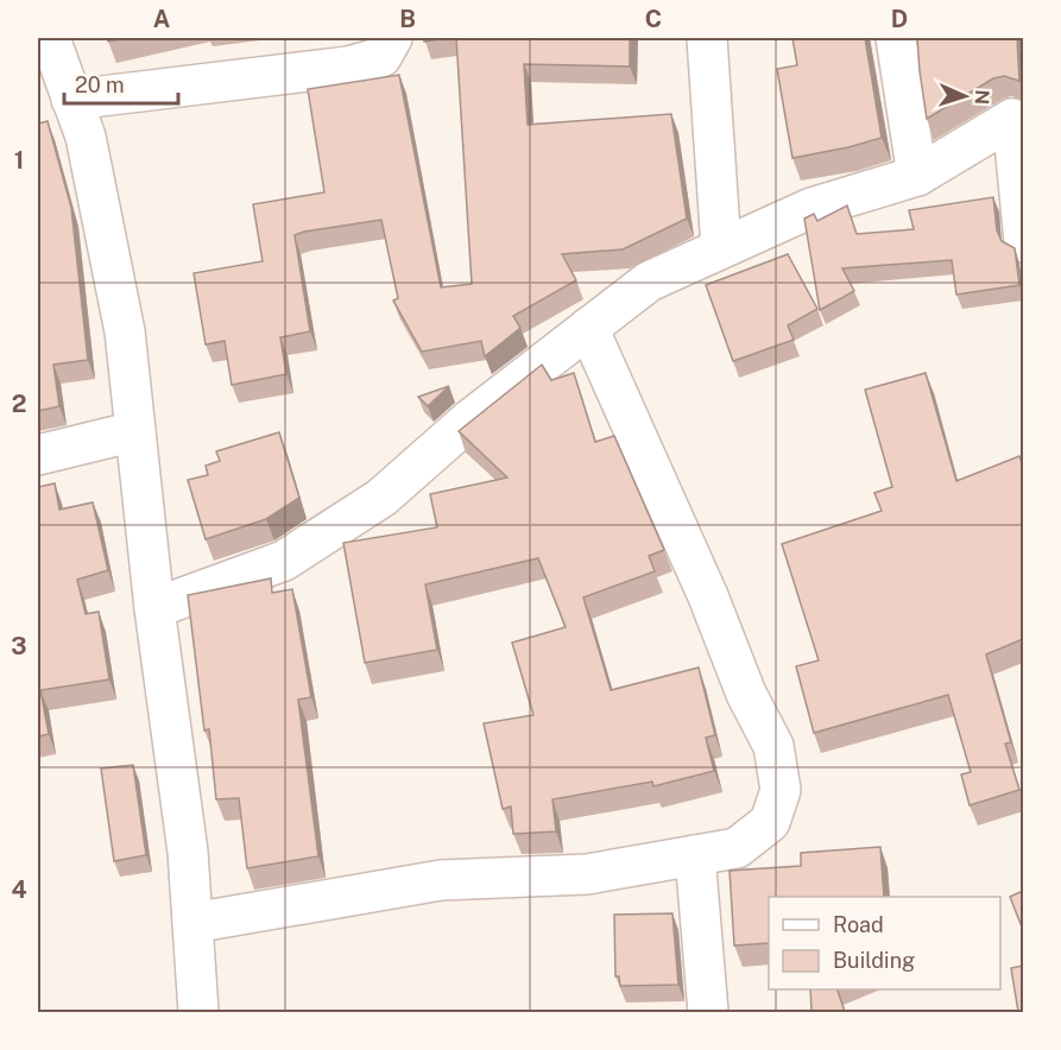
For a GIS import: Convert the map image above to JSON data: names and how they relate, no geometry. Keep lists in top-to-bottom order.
{
  "legend": ["Road", "Building"],
  "scale_bar": "20 m",
  "north": "right",
  "grid": {
    "columns": [
      "A",
      "B",
      "C",
      "D"
    ],
    "rows": [
      "1",
      "2",
      "3",
      "4"
    ]
  }
}
